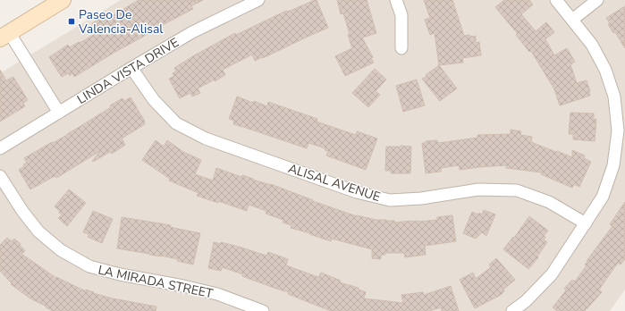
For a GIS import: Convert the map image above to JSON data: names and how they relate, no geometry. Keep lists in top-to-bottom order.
{
  "streets": {
    "street": ["LINDA VISTA DRIVE", "ALISAL AVENUE", "LA MIRADA STREET"]
  },
  "crossings": [
    ["LINDA VISTA DRIVE", "ALISAL AVENUE"]
  ],
  "places": {
    "transit": ["Paseo De Valencia-Alisal"]
  }
}
